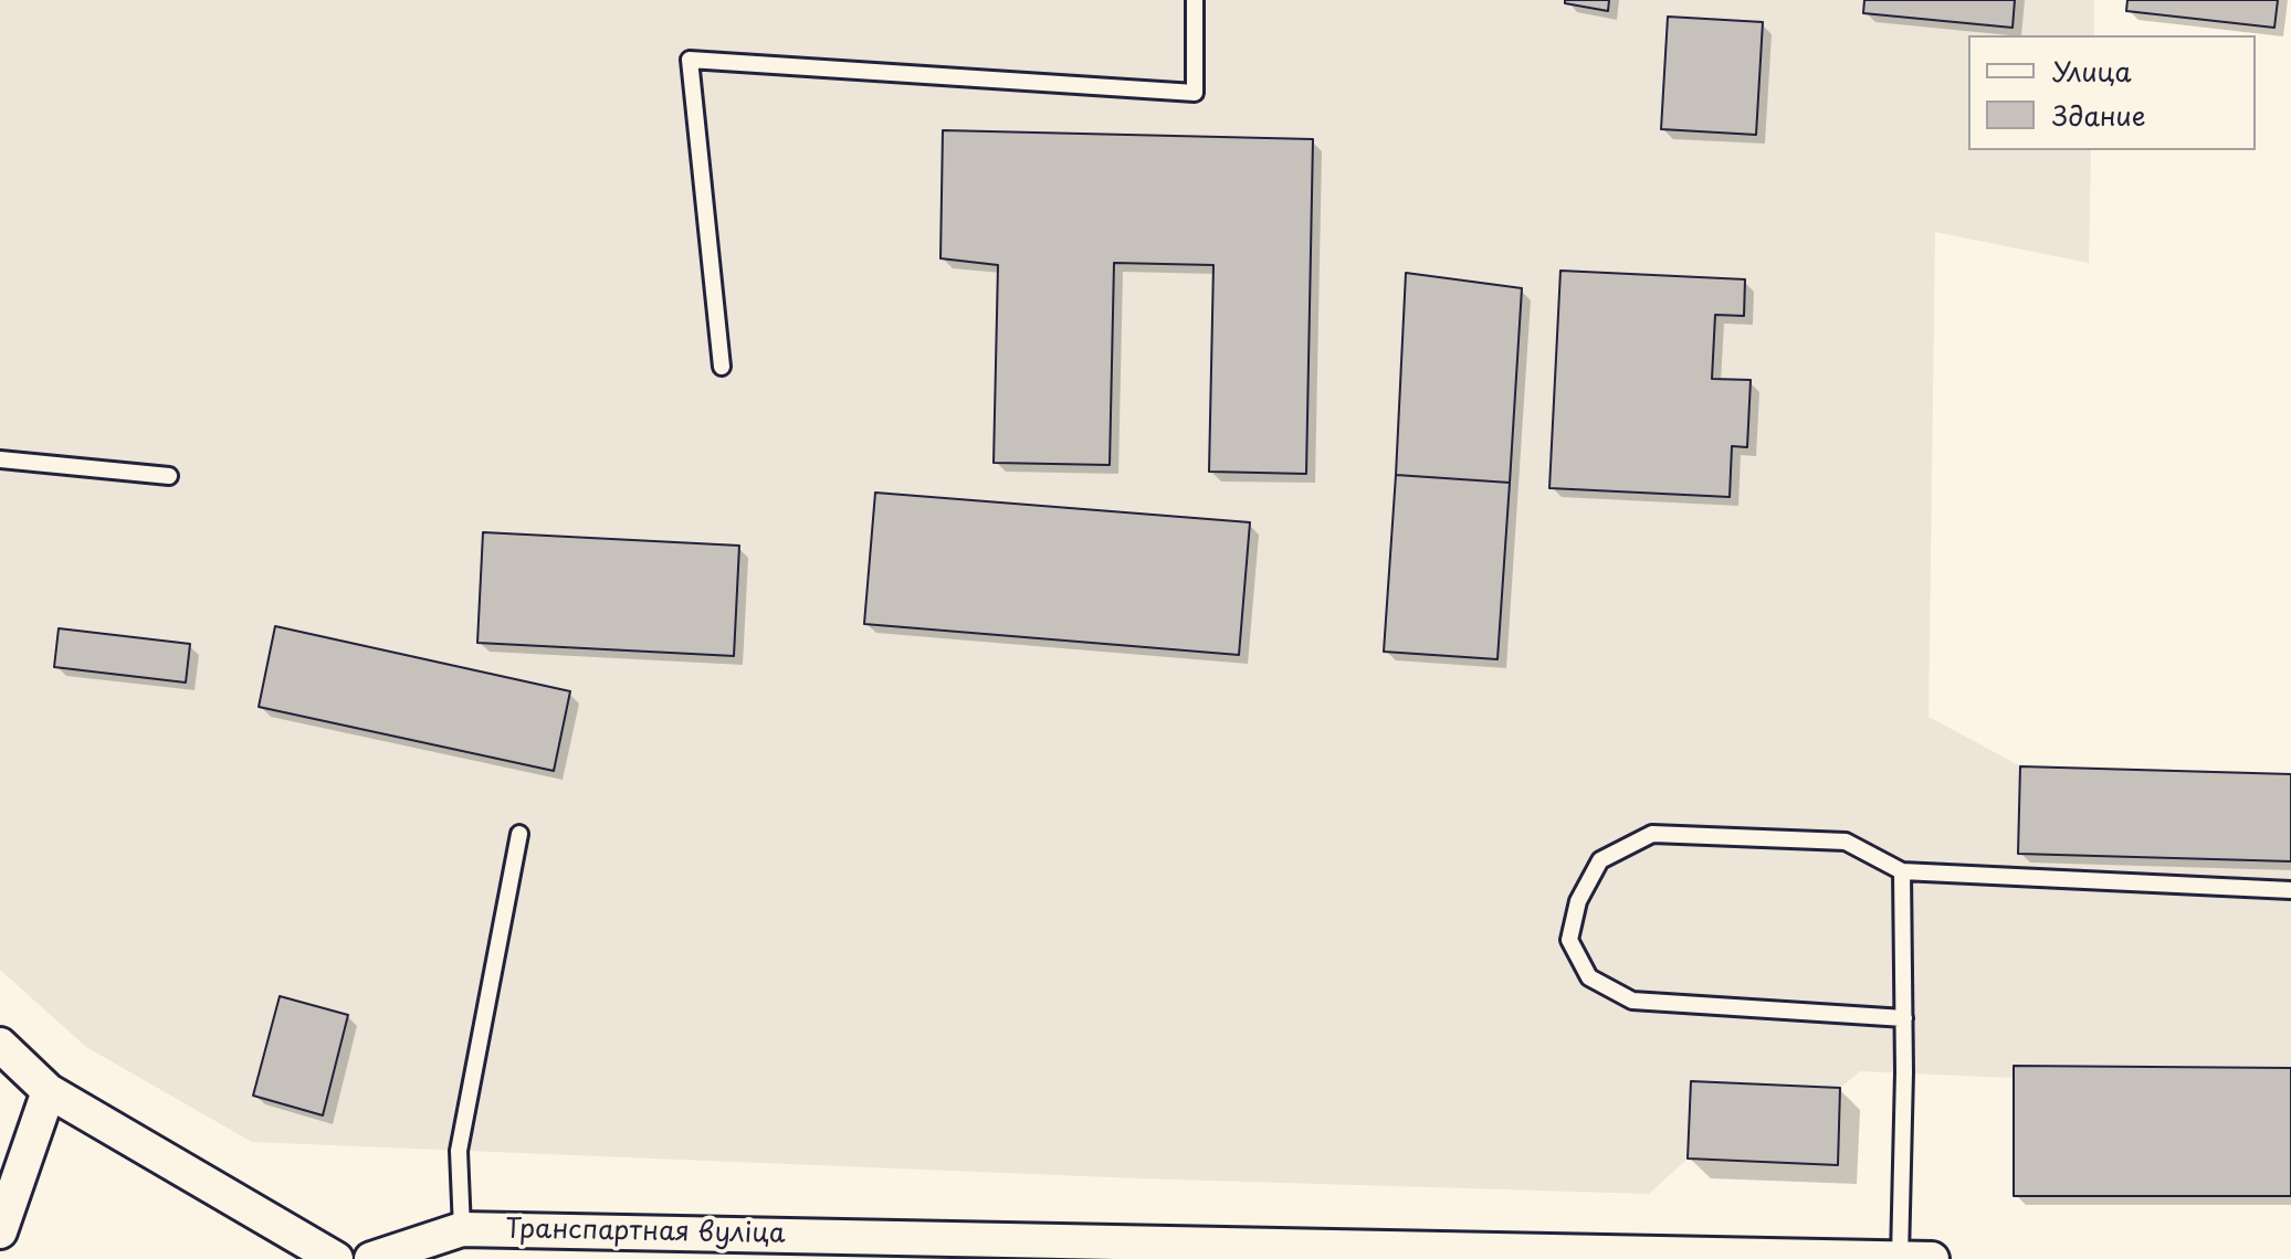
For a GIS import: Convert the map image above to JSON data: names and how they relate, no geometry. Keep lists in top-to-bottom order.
{
  "streets": {
    "street": ["Транспартная вуліца"]
  },
  "legend": ["Улица", "Здание"]
}
